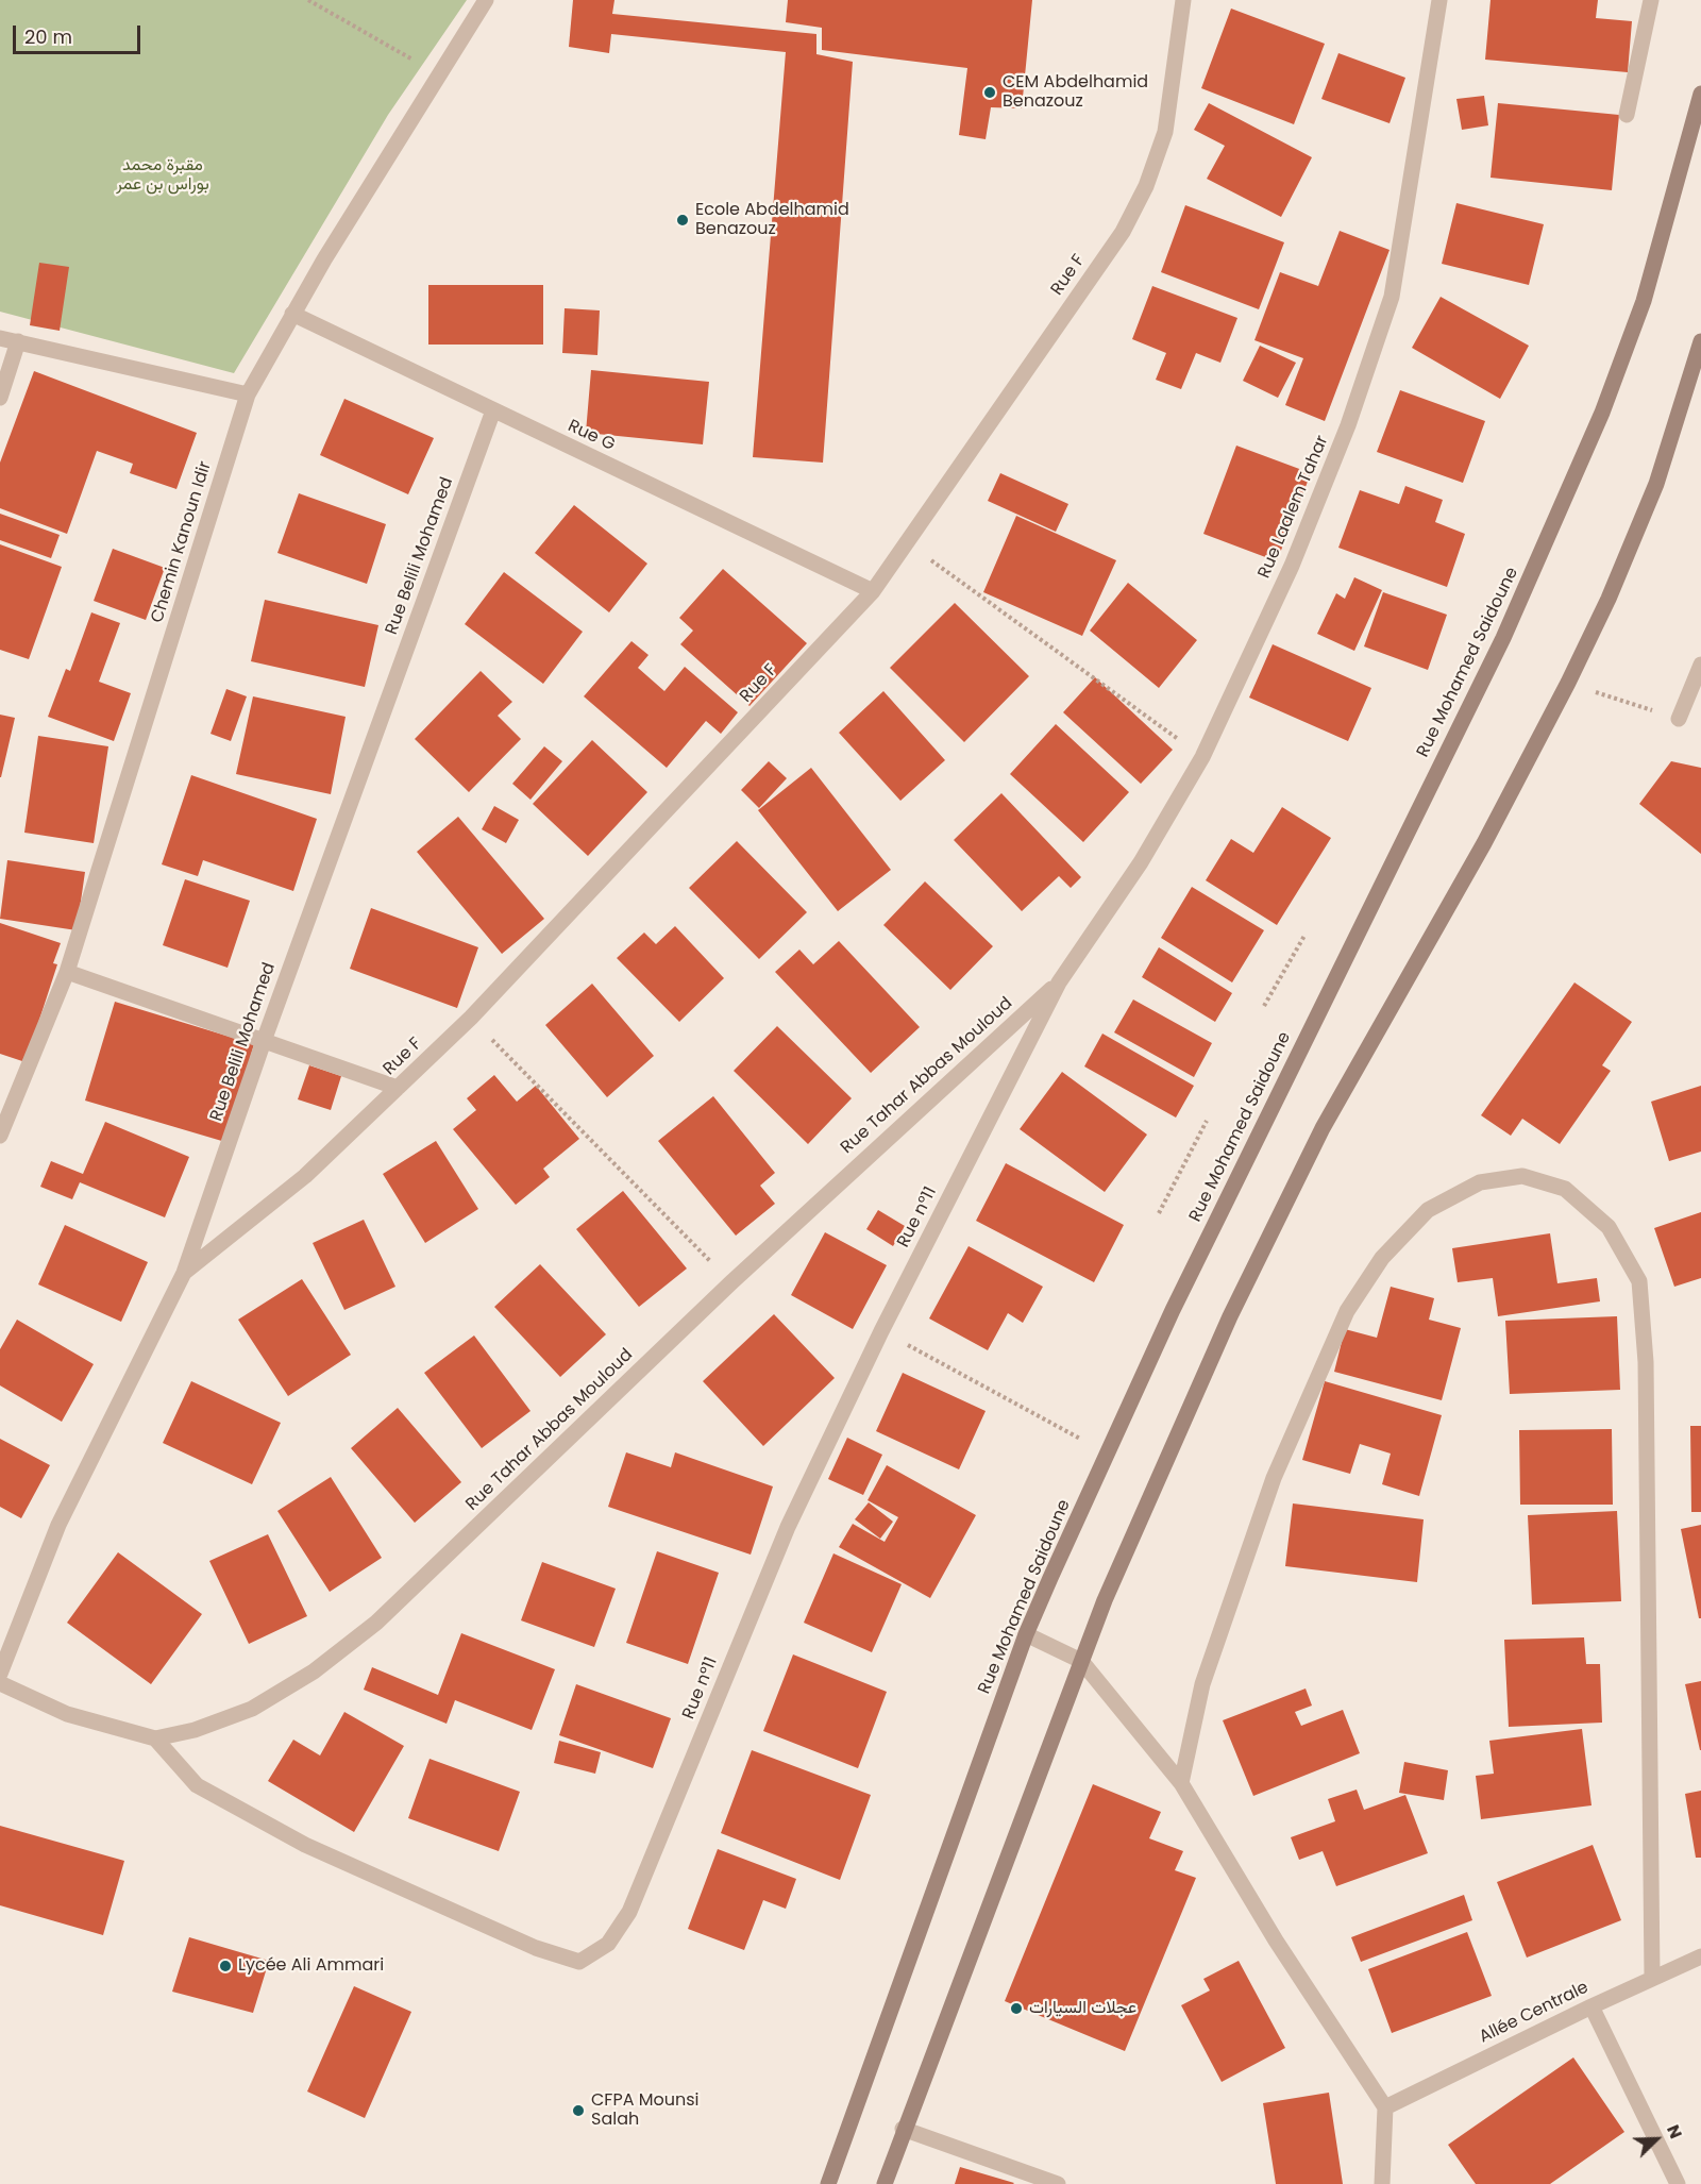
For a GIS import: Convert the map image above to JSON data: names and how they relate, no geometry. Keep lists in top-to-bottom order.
{
  "streets": {
    "main road": ["Rue Mohamed Saidoune"],
    "street": [
      "Rue F",
      "Rue G",
      "Rue Laalem Tahar",
      "Chemin Kanoun Idir",
      "Rue Belili Mohamed",
      "Rue Tahar Abbas Mouloud",
      "Rue n°11",
      "Allée Centrale"
    ]
  },
  "crossings": [
    ["Rue F", "Rue G"],
    ["Rue F", "Rue Belili Mohamed"],
    ["Rue G", "Chemin Kanoun Idir"],
    ["Rue G", "Rue Belili Mohamed"],
    ["Rue Laalem Tahar", "Rue Tahar Abbas Mouloud"],
    ["Rue Laalem Tahar", "Rue n°11"],
    ["Rue Tahar Abbas Mouloud", "Rue n°11"]
  ],
  "parks": ["مقبرة محمد بوراس بن عمر"],
  "places": [
    "CEM Abdelhamid Benazouz",
    "Ecole Abdelhamid Benazouz",
    "Lycée Ali Ammari",
    "عجلات السيارات",
    "CFPA Mounsi Salah"
  ],
  "scale_bar": "20 m",
  "north": "top right"
}
